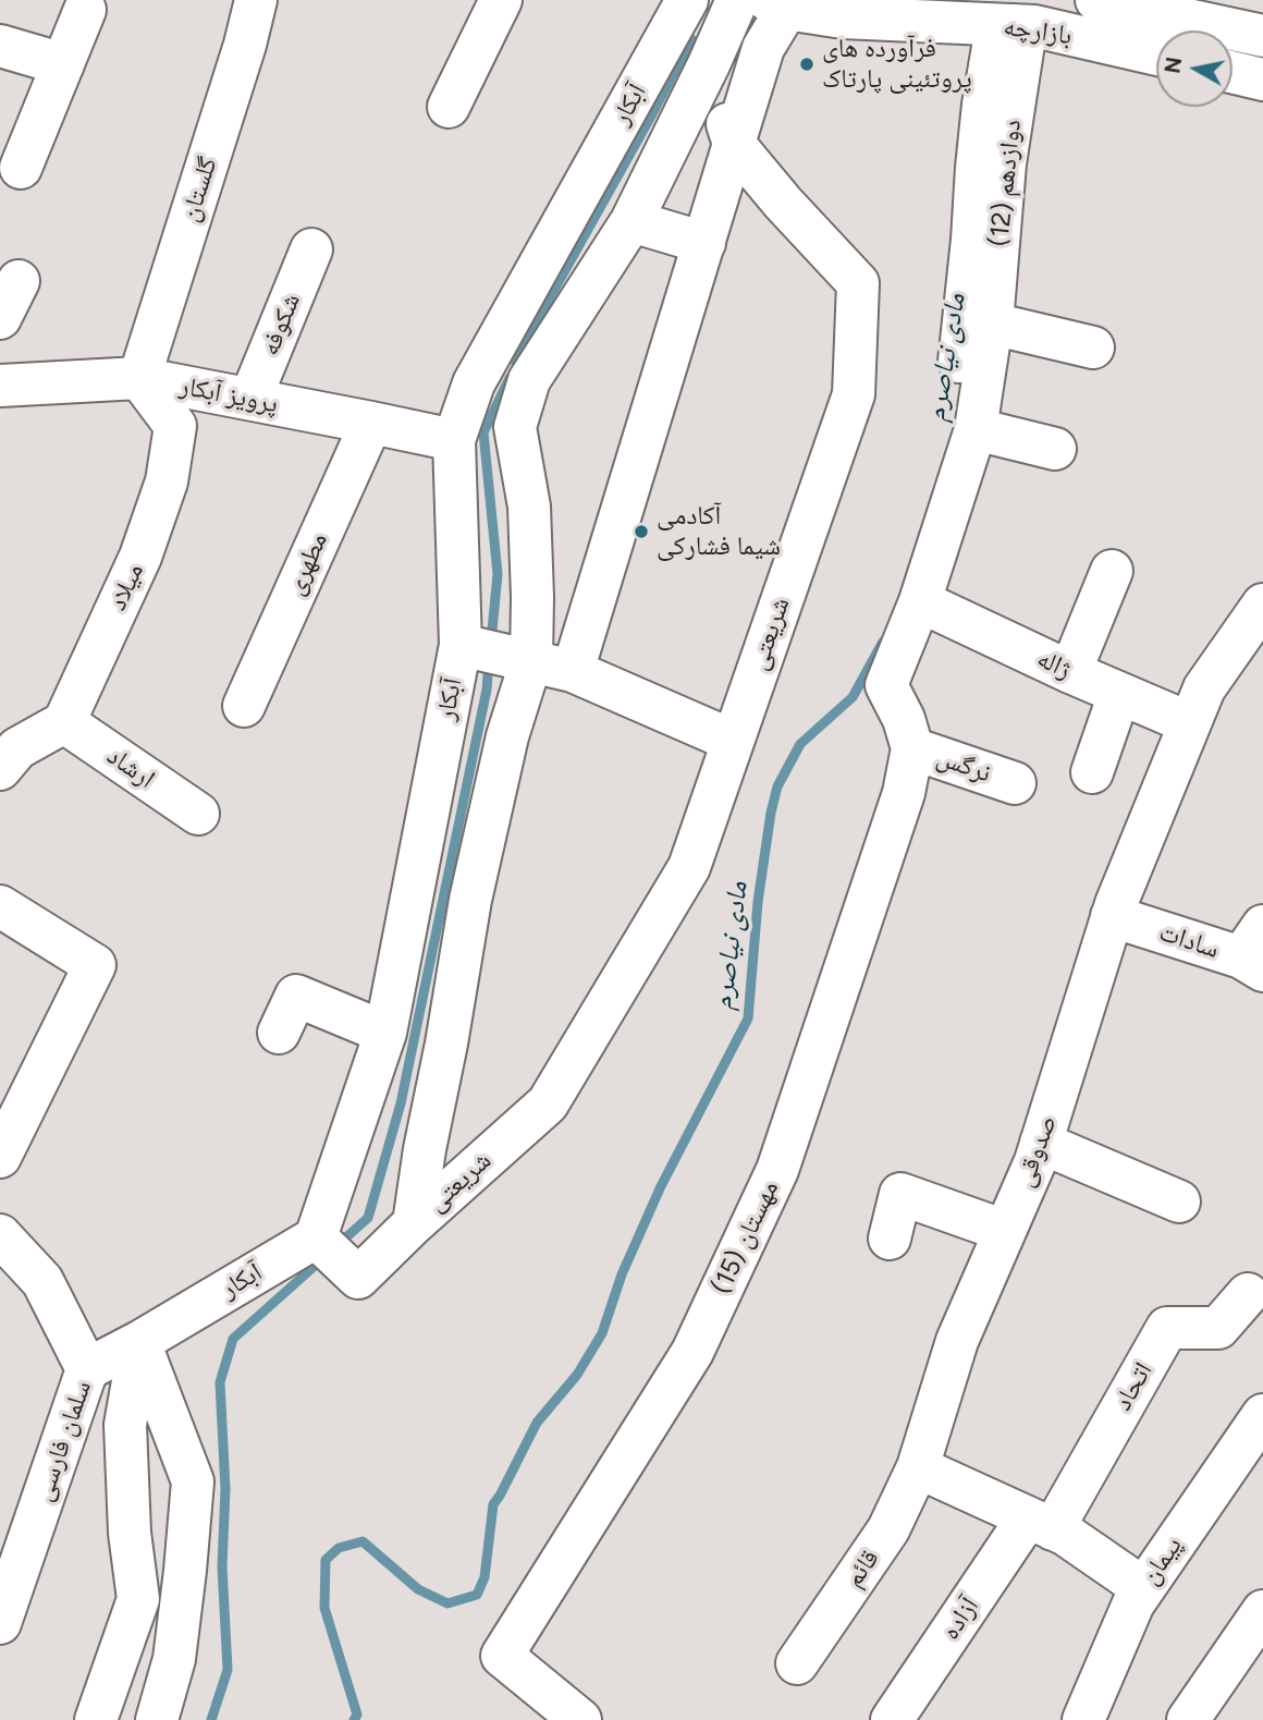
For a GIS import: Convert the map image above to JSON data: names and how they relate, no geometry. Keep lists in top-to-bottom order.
{
  "streets": {
    "street": [
      "بازارچه",
      "آبکار",
      "دوازدهم (12)",
      "گلستان",
      "شکوفه",
      "پرویز آبکار",
      "مطهری",
      "میلاد",
      "شریعتی",
      "ژاله",
      "نرگس",
      "ارشاد",
      "سادات",
      "صدوقی",
      "مهستان (15)",
      "اتحاد",
      "سلمان فارسی",
      "پیمان",
      "قائم",
      "آزاده"
    ]
  },
  "crossings": [
    ["بازارچه", "دوازدهم (12)"],
    ["آبکار", "پرویز آبکار"],
    ["آبکار", "شریعتی"],
    ["آبکار", "سلمان فارسی"],
    ["دوازدهم (12)", "ژاله"],
    ["دوازدهم (12)", "مهستان (15)"],
    ["گلستان", "پرویز آبکار"],
    ["گلستان", "میلاد"],
    ["شکوفه", "پرویز آبکار"],
    ["پرویز آبکار", "مطهری"],
    ["پرویز آبکار", "میلاد"],
    ["میلاد", "ارشاد"],
    ["ژاله", "صدوقی"],
    ["نرگس", "مهستان (15)"],
    ["سادات", "صدوقی"],
    ["صدوقی", "قائم"],
    ["اتحاد", "آزاده"]
  ],
  "water": ["مادی نیاصرم"],
  "places": ["فرآورده های پروتئینی پارتاک", "آکادمی شیما فشارکی"],
  "north": "left"
}
